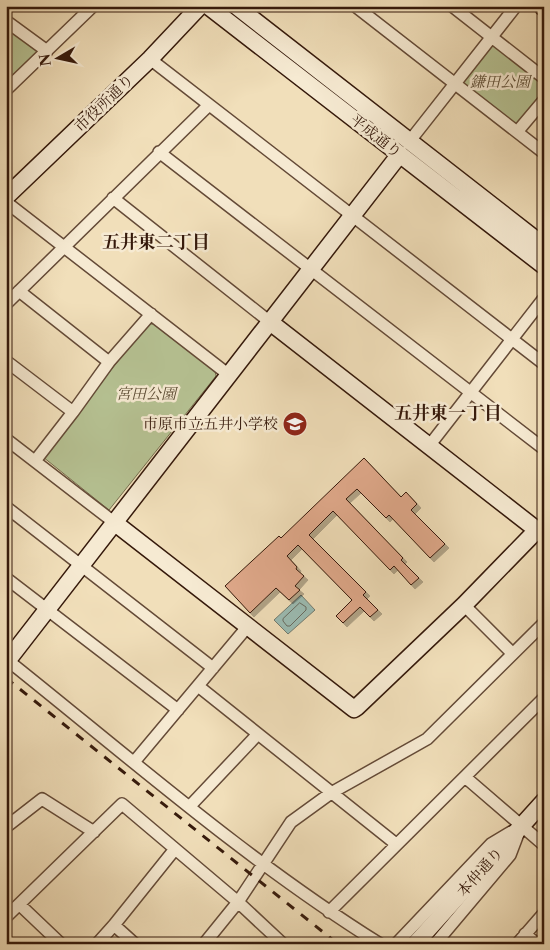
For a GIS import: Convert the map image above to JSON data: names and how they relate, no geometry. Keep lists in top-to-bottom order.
{
  "streets": {
    "street": ["市役所通り", "平成通り", "本仲通り"]
  },
  "districts": ["五井東二丁目", "五井東一丁目"],
  "parks": ["鎌田公園", "宮田公園"],
  "places": {
    "school or university": ["市原市立五井小学校"]
  },
  "north": "left"
}
